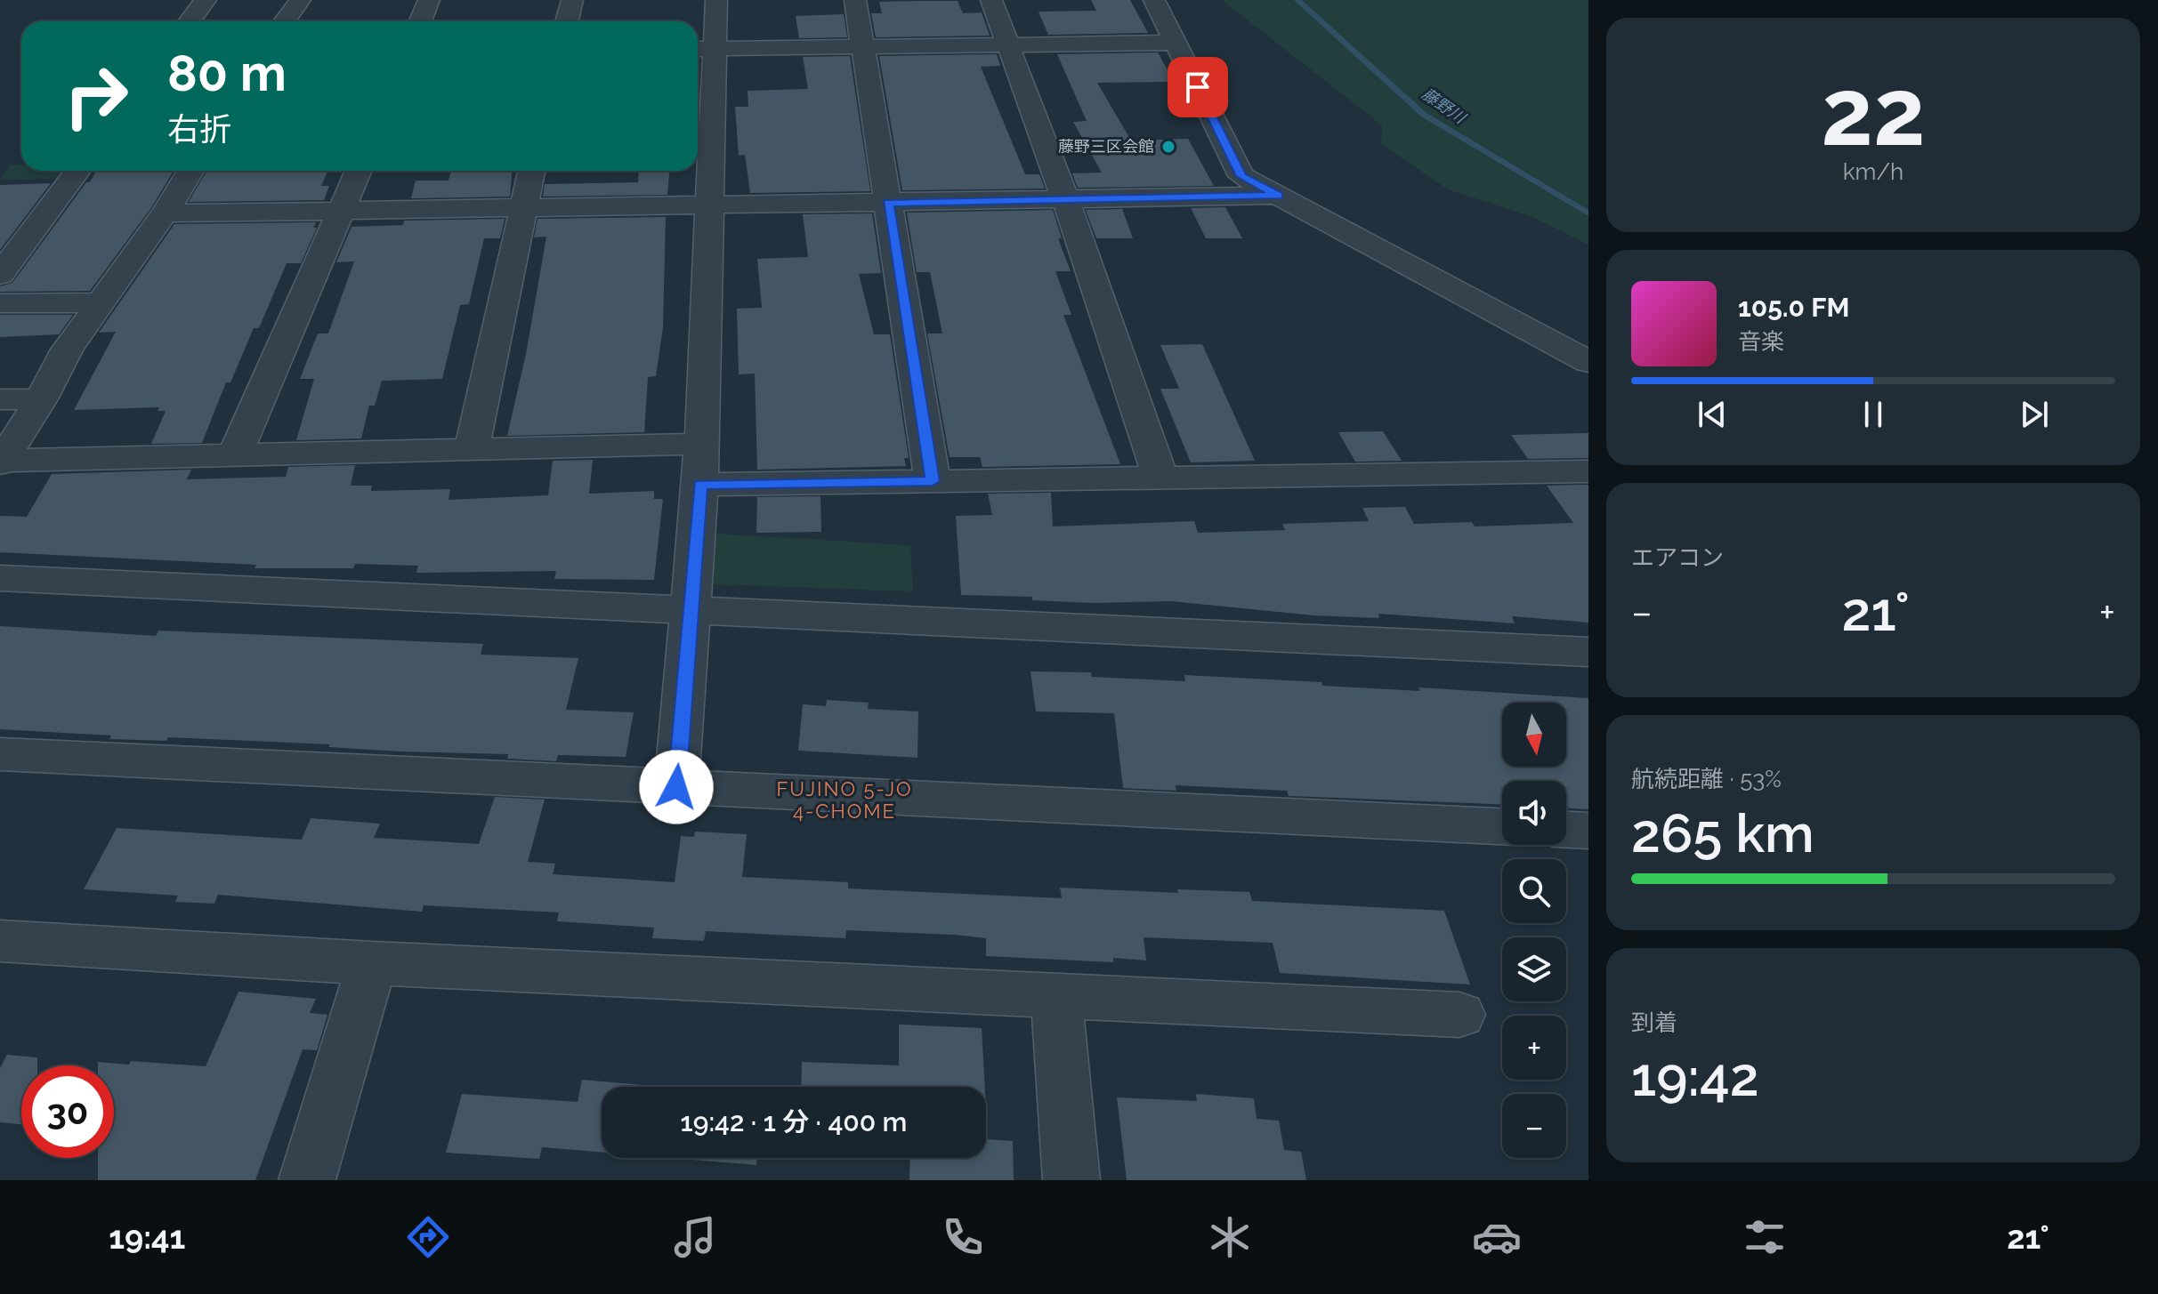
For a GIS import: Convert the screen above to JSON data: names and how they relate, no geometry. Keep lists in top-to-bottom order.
{
  "districts": ["FUJINO 5-JO 4-CHOME"],
  "water": ["藤野川"],
  "places": ["藤野三区会館"],
  "north": "bottom",
  "page": {
    "tile": [
      ["22", "km/h"],
      "エアコン",
      ["航続距離 · 53%", "265 km"],
      ["到着", "19:42"]
    ],
    "turn": ["80 m", "右折"],
    "song": ["105.0 FM", "音楽"],
    "heat": ["−", "21°", "+"],
    "map_buttons": ["+", "−"],
    "limit": "30",
    "trip": "19:42 · 1 分 · 400 m",
    "tabs": ["19:41", "21°"]
  }
}
